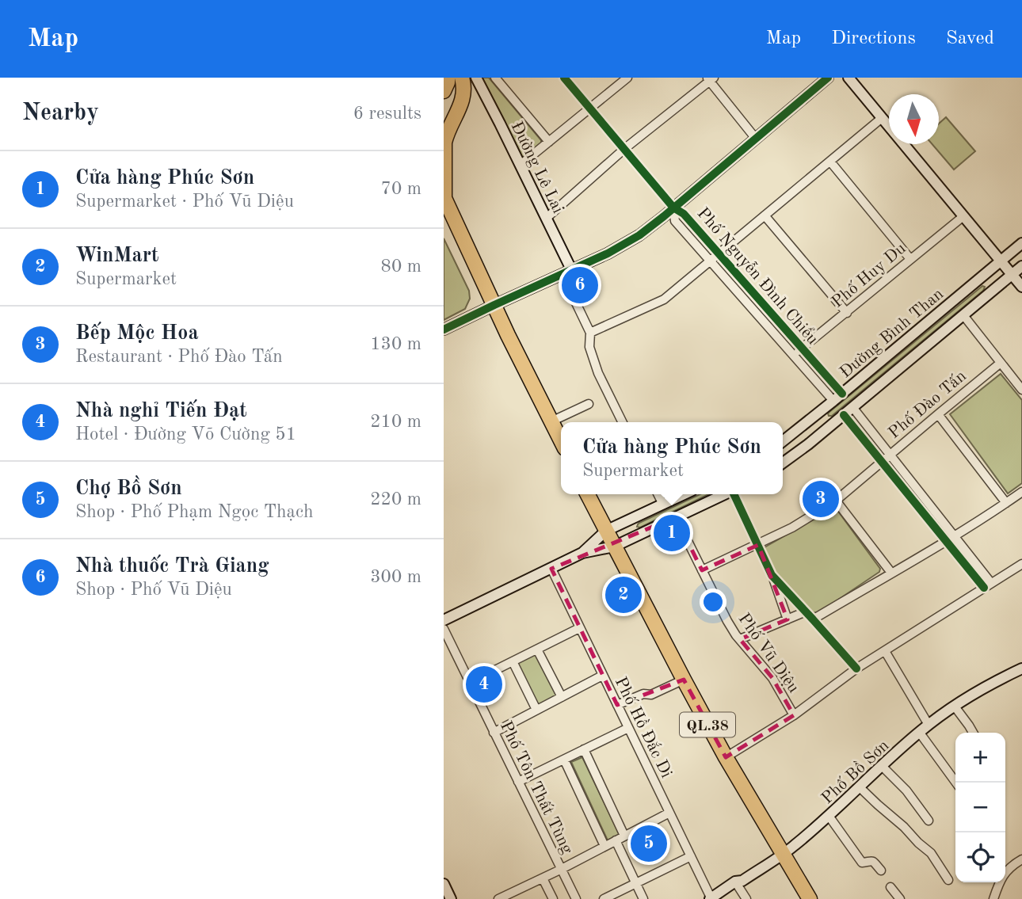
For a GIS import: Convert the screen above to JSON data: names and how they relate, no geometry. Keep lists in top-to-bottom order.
{
  "streets": {
    "highway": ["QL.38"],
    "street": [
      "Đường Lê Lai",
      "Phố Huy Du",
      "Phố Nguyễn Đình Chiểu",
      "Đường Bình Than",
      "Phố Đào Tấn",
      "Phố Vũ Diệu",
      "Phố Hồ Đắc Di",
      "Phố Bồ Sơn",
      "Phố Tôn Thất Tùng"
    ]
  },
  "crossings": [
    ["Phố Huy Du", "Phố Nguyễn Đình Chiểu"],
    ["Phố Nguyễn Đình Chiểu", "Đường Bình Than"],
    ["Phố Đào Tấn", "Phố Vũ Diệu"],
    ["QL.38", "Phố Bồ Sơn"],
    ["Phố Hồ Đắc Di", "Phố Bồ Sơn"]
  ],
  "north": "bottom",
  "page": {
    "header": "Map",
    "nav": ["Map", "Directions", "Saved"],
    "heading": ["Nearby", "6 results"],
    "list": [
      {
        "mark": "1",
        "name": "Cửa hàng Phúc Sơn",
        "note": "Supermarket · Phố Vũ Diệu",
        "value": "70 m"
      },
      {
        "mark": "2",
        "name": "WinMart",
        "note": "Supermarket",
        "value": "80 m"
      },
      {
        "mark": "3",
        "name": "Bếp Mộc Hoa",
        "note": "Restaurant · Phố Đào Tấn",
        "value": "130 m"
      },
      {
        "mark": "4",
        "name": "Nhà nghỉ Tiến Đạt",
        "note": "Hotel · Đường Võ Cường 51",
        "value": "210 m"
      },
      {
        "mark": "5",
        "name": "Chợ Bồ Sơn",
        "note": "Shop · Phố Phạm Ngọc Thạch",
        "value": "220 m"
      },
      {
        "mark": "6",
        "name": "Nhà thuốc Trà Giang",
        "note": "Shop · Phố Vũ Diệu",
        "value": "300 m"
      }
    ],
    "pins": [
      "6",
      "3",
      "1",
      "2",
      "4",
      "5"
    ],
    "popup": ["Cửa hàng Phúc Sơn", "Supermarket"],
    "map_buttons": ["+", "−"]
  }
}
